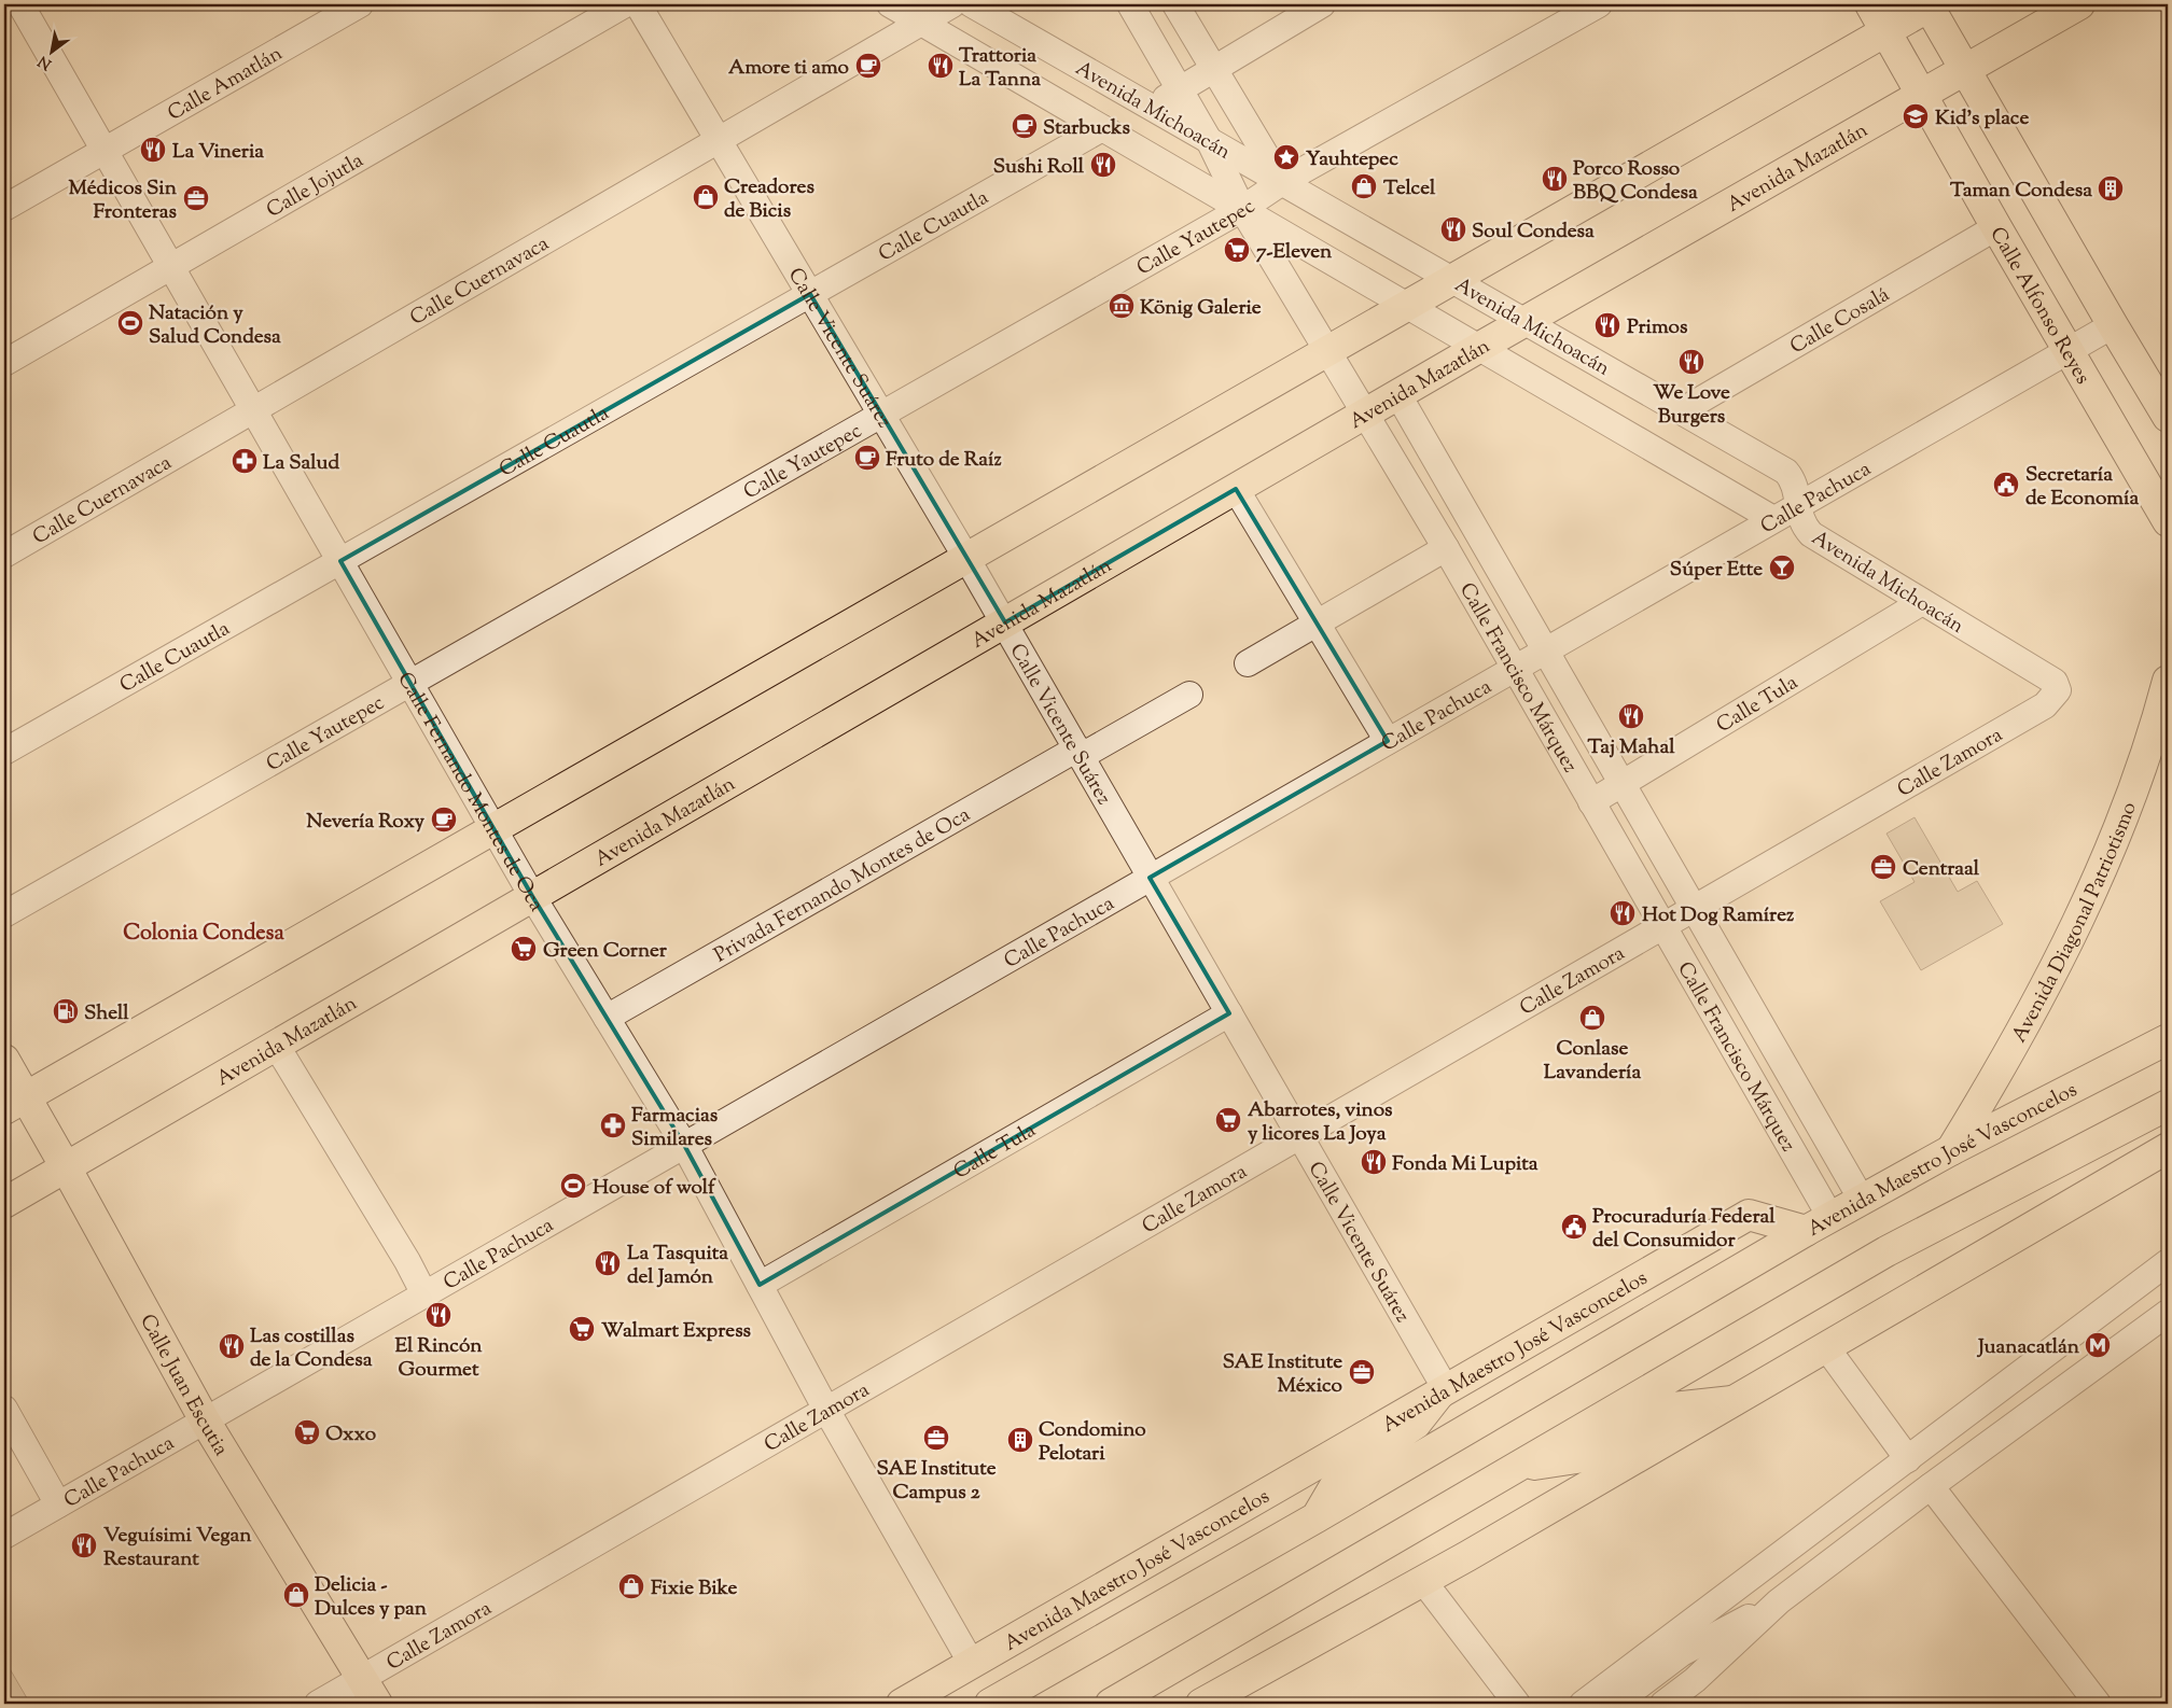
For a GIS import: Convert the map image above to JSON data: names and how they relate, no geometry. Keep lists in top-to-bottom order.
{
  "streets": {
    "main road": [
      "Avenida Mazatlán",
      "Calle Alfonso Reyes",
      "Avenida Diagonal Patriotismo",
      "Avenida Maestro José Vasconcelos",
      "Calle Juan Escutia"
    ],
    "street": [
      "Calle Amatlán",
      "Avenida Michoacán",
      "Calle Jojutla",
      "Calle Cuautla",
      "Calle Yautepec",
      "Calle Cuernavaca",
      "Calle Cosalá",
      "Calle Vicente Suárez",
      "Calle Pachuca",
      "Calle Francisco Márquez",
      "Calle Tula",
      "Calle Zamora",
      "Calle Fernando Montes de Oca",
      "Privada Fernando Montes de Oca"
    ]
  },
  "crossings": [
    ["Calle Amatlán", "Calle Fernando Montes de Oca"],
    ["Avenida Michoacán", "Avenida Mazatlán"],
    ["Avenida Michoacán", "Calle Cuautla"],
    ["Avenida Michoacán", "Calle Yautepec"],
    ["Avenida Michoacán", "Calle Cuernavaca"],
    ["Avenida Michoacán", "Calle Cosalá"],
    ["Avenida Michoacán", "Calle Pachuca"],
    ["Avenida Michoacán", "Calle Francisco Márquez"],
    ["Avenida Michoacán", "Calle Tula"],
    ["Avenida Michoacán", "Calle Zamora"],
    ["Avenida Mazatlán", "Calle Alfonso Reyes"],
    ["Avenida Mazatlán", "Calle Vicente Suárez"],
    ["Avenida Mazatlán", "Calle Francisco Márquez"],
    ["Avenida Mazatlán", "Calle Fernando Montes de Oca"],
    ["Avenida Mazatlán", "Calle Juan Escutia"],
    ["Calle Jojutla", "Calle Fernando Montes de Oca"],
    ["Calle Cuautla", "Calle Vicente Suárez"],
    ["Calle Cuautla", "Calle Fernando Montes de Oca"],
    ["Calle Yautepec", "Calle Vicente Suárez"],
    ["Calle Yautepec", "Calle Francisco Márquez"],
    ["Calle Yautepec", "Calle Fernando Montes de Oca"],
    ["Calle Cuernavaca", "Calle Vicente Suárez"],
    ["Calle Cuernavaca", "Calle Fernando Montes de Oca"],
    ["Calle Alfonso Reyes", "Calle Cosalá"],
    ["Calle Alfonso Reyes", "Calle Pachuca"],
    ["Calle Vicente Suárez", "Calle Pachuca"],
    ["Calle Vicente Suárez", "Calle Tula"],
    ["Calle Vicente Suárez", "Calle Zamora"],
    ["Calle Vicente Suárez", "Privada Fernando Montes de Oca"],
    ["Calle Vicente Suárez", "Avenida Maestro José Vasconcelos"],
    ["Calle Pachuca", "Calle Francisco Márquez"],
    ["Calle Pachuca", "Calle Fernando Montes de Oca"],
    ["Calle Pachuca", "Calle Juan Escutia"],
    ["Calle Francisco Márquez", "Calle Tula"],
    ["Calle Francisco Márquez", "Calle Zamora"],
    ["Calle Francisco Márquez", "Avenida Maestro José Vasconcelos"],
    ["Calle Tula", "Calle Fernando Montes de Oca"],
    ["Calle Zamora", "Calle Fernando Montes de Oca"],
    ["Calle Zamora", "Calle Juan Escutia"],
    ["Calle Fernando Montes de Oca", "Privada Fernando Montes de Oca"],
    ["Calle Fernando Montes de Oca", "Avenida Maestro José Vasconcelos"],
    ["Avenida Diagonal Patriotismo", "Avenida Maestro José Vasconcelos"]
  ],
  "districts": ["Colonia Condesa"],
  "places": {
    "cafe": [
      "Amore ti amo",
      "Starbucks",
      "Fruto de Raíz",
      "Nevería Roxy"
    ],
    "restaurant": [
      "Trattoria La Tanna",
      "La Vineria",
      "Sushi Roll",
      "Porco Rosso BBQ Condesa",
      "Soul Condesa",
      "Primos",
      "We Love Burgers",
      "Taj Mahal",
      "Hot Dog Ramírez",
      "Fonda Mi Lupita",
      "La Tasquita del Jamón",
      "El Rincón Gourmet",
      "Las costillas de la Condesa",
      "Veguísimi Vegan Restaurant"
    ],
    "school or university": ["Kid’s place"],
    "place": ["Yauhtepec"],
    "shop": [
      "Telcel",
      "Creadores de Bicis",
      "Conlase Lavandería",
      "Fixie Bike",
      "Delicia - Dulces y pan"
    ],
    "building": ["Taman Condesa", "Condomino Pelotari"],
    "office": [
      "Médicos Sin Fronteras",
      "Centraal",
      "SAE Institute México",
      "SAE Institute Campus 2"
    ],
    "supermarket": [
      "7-Eleven",
      "Green Corner",
      "Abarrotes, vinos y licores La Joya",
      "Walmart Express",
      "Oxxo"
    ],
    "museum": ["König Galerie"],
    "sports": ["Natación y Salud Condesa", "House of wolf"],
    "pharmacy": ["La Salud", "Farmacias Similares"],
    "public building": ["Secretaría de Economía", "Procuraduría Federal del Consumidor"],
    "bar": ["Súper Ette"],
    "fuel station": ["Shell"],
    "metro station": ["Juanacatlán"]
  },
  "north": "bottom left"
}
